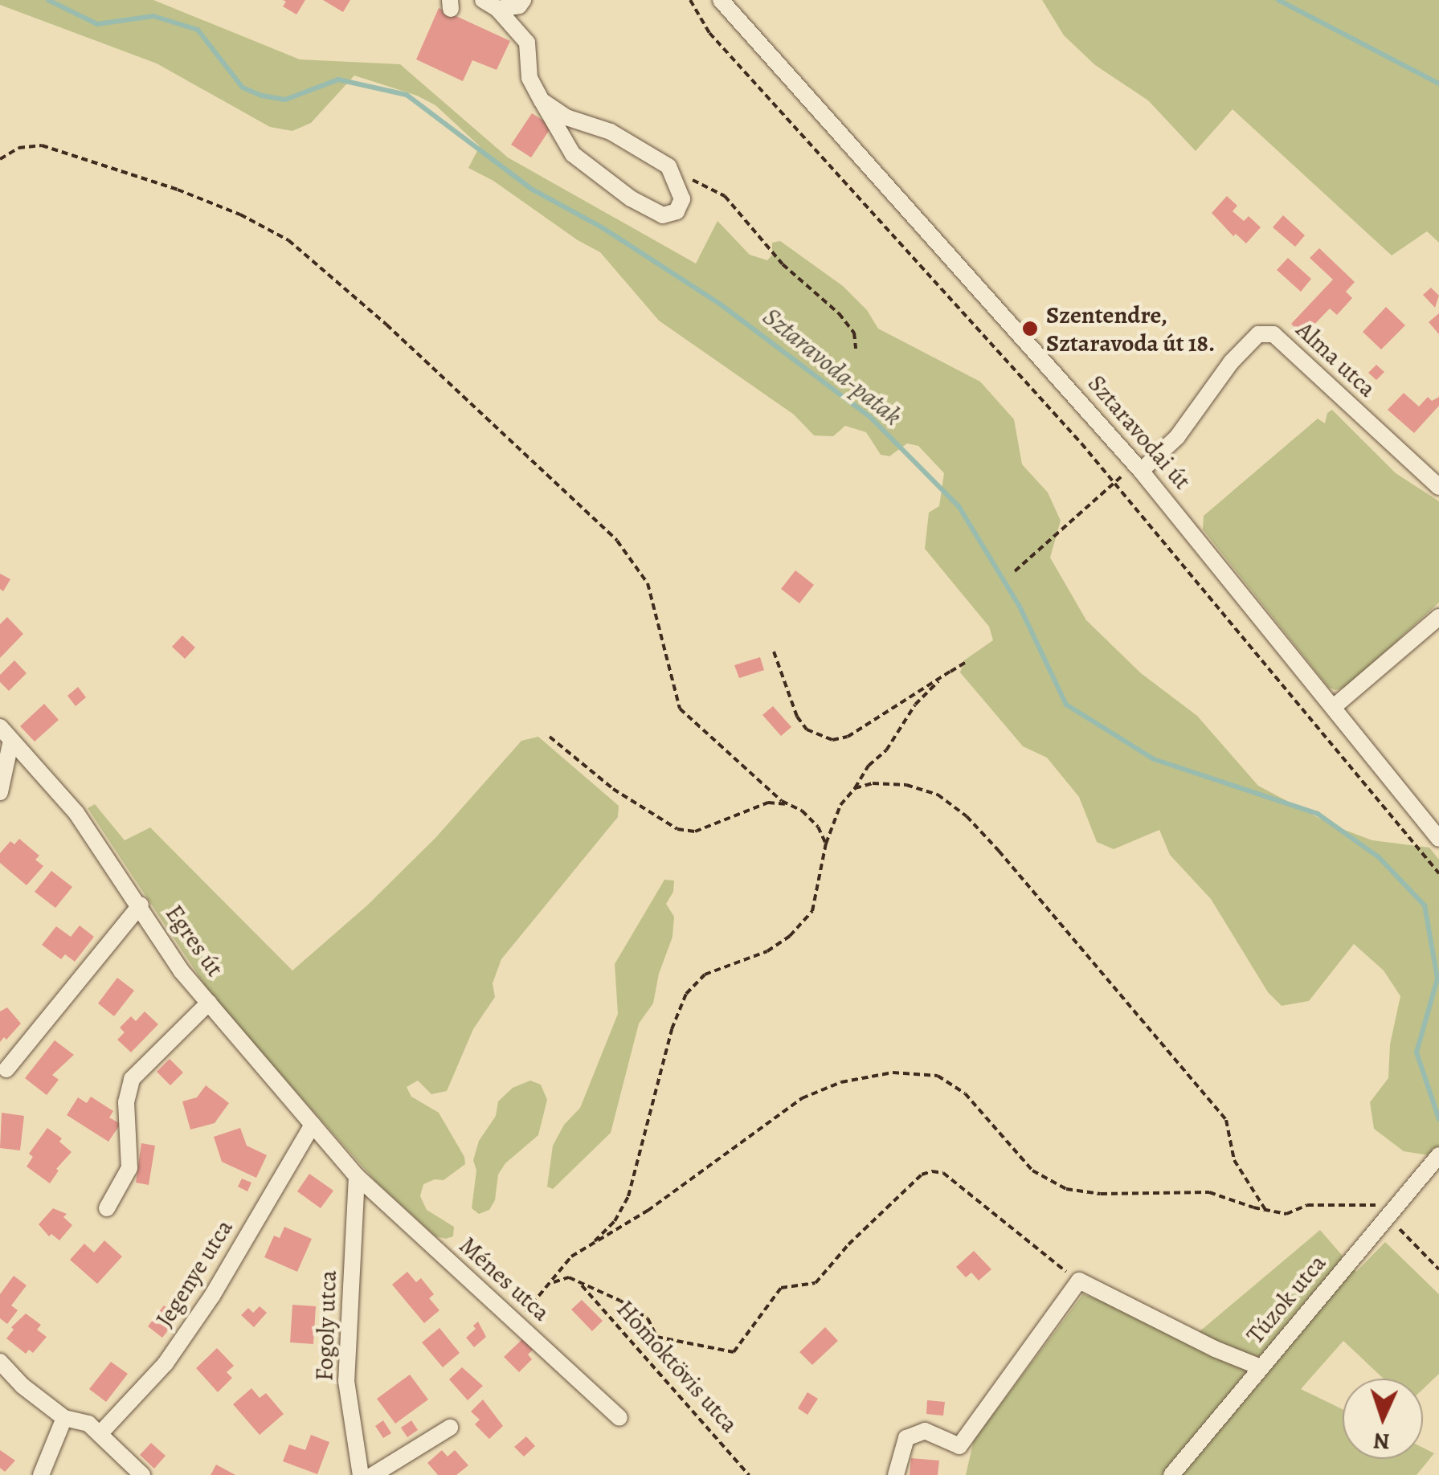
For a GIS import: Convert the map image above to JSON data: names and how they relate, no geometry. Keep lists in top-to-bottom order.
{
  "streets": {
    "street": [
      "Alma utca",
      "Sztaravodai út",
      "Egres út",
      "Jegenye utca",
      "Ménes utca",
      "Túzok utca",
      "Fogoly utca"
    ],
    "path": ["Homoktövis utca"]
  },
  "crossings": [
    ["Alma utca", "Sztaravodai út"],
    ["Egres út", "Jegenye utca"],
    ["Egres út", "Ménes utca"],
    ["Egres út", "Fogoly utca"],
    ["Ménes utca", "Fogoly utca"]
  ],
  "water": ["Sztaravoda-patak"],
  "places": ["Szentendre, Sztaravoda út 18."],
  "north": "bottom"
}
